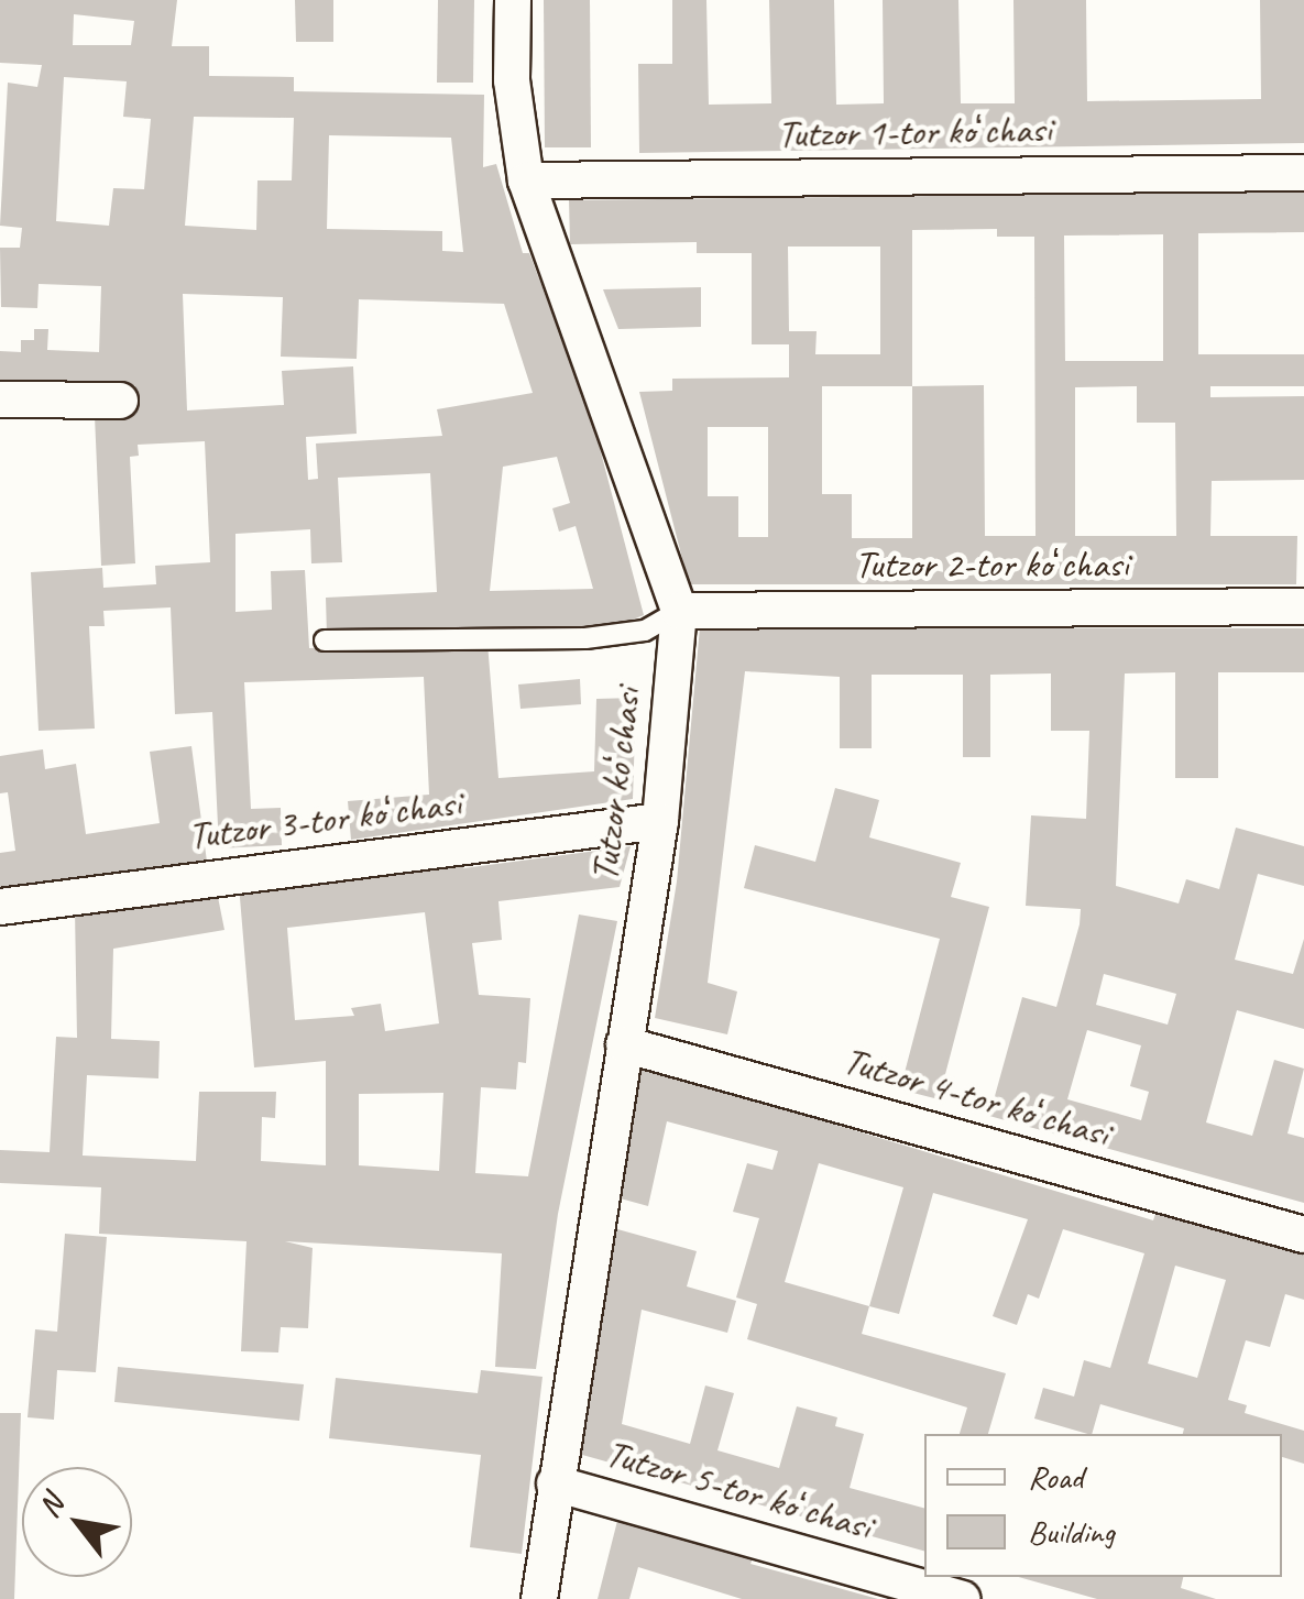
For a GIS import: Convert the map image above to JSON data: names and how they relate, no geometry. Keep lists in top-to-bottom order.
{
  "streets": {
    "street": [
      "Tutzor 1-tor koʻchasi",
      "Tutzor 2-tor koʻchasi",
      "Tutzor koʻchasi",
      "Tutzor 3-tor koʻchasi",
      "Tutzor 4-tor koʻchasi",
      "Tutzor 5-tor koʻchasi"
    ]
  },
  "crossings": [
    ["Tutzor 1-tor koʻchasi", "Tutzor koʻchasi"],
    ["Tutzor 2-tor koʻchasi", "Tutzor koʻchasi"],
    ["Tutzor koʻchasi", "Tutzor 3-tor koʻchasi"],
    ["Tutzor koʻchasi", "Tutzor 4-tor koʻchasi"],
    ["Tutzor koʻchasi", "Tutzor 5-tor koʻchasi"]
  ],
  "legend": ["Road", "Building"],
  "north": "top left"
}
